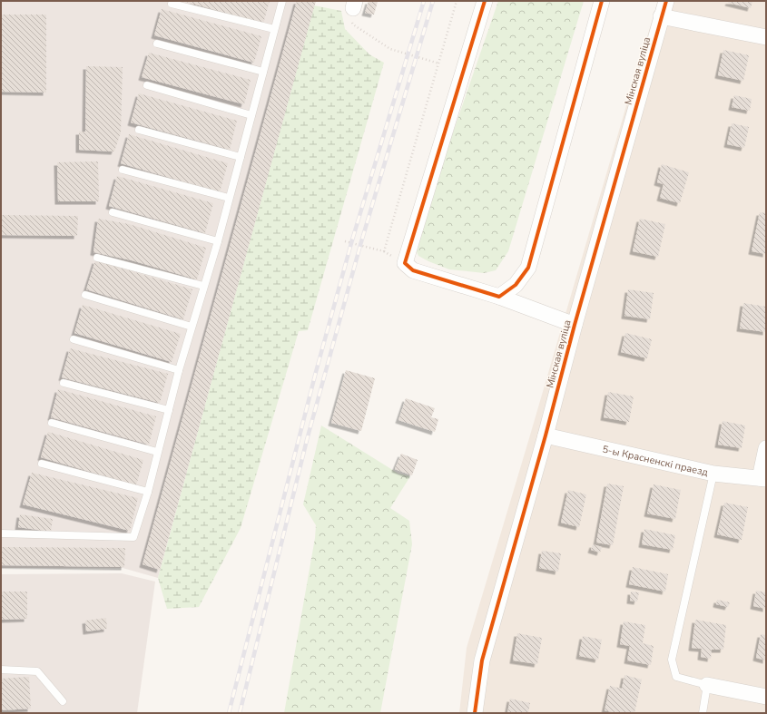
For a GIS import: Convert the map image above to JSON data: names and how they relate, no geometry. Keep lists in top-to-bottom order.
{
  "streets": {
    "street": ["Мінская вуліца", "5-ы Красненскі праезд"]
  },
  "crossings": [
    ["Мінская вуліца", "5-ы Красненскі праезд"]
  ]
}
